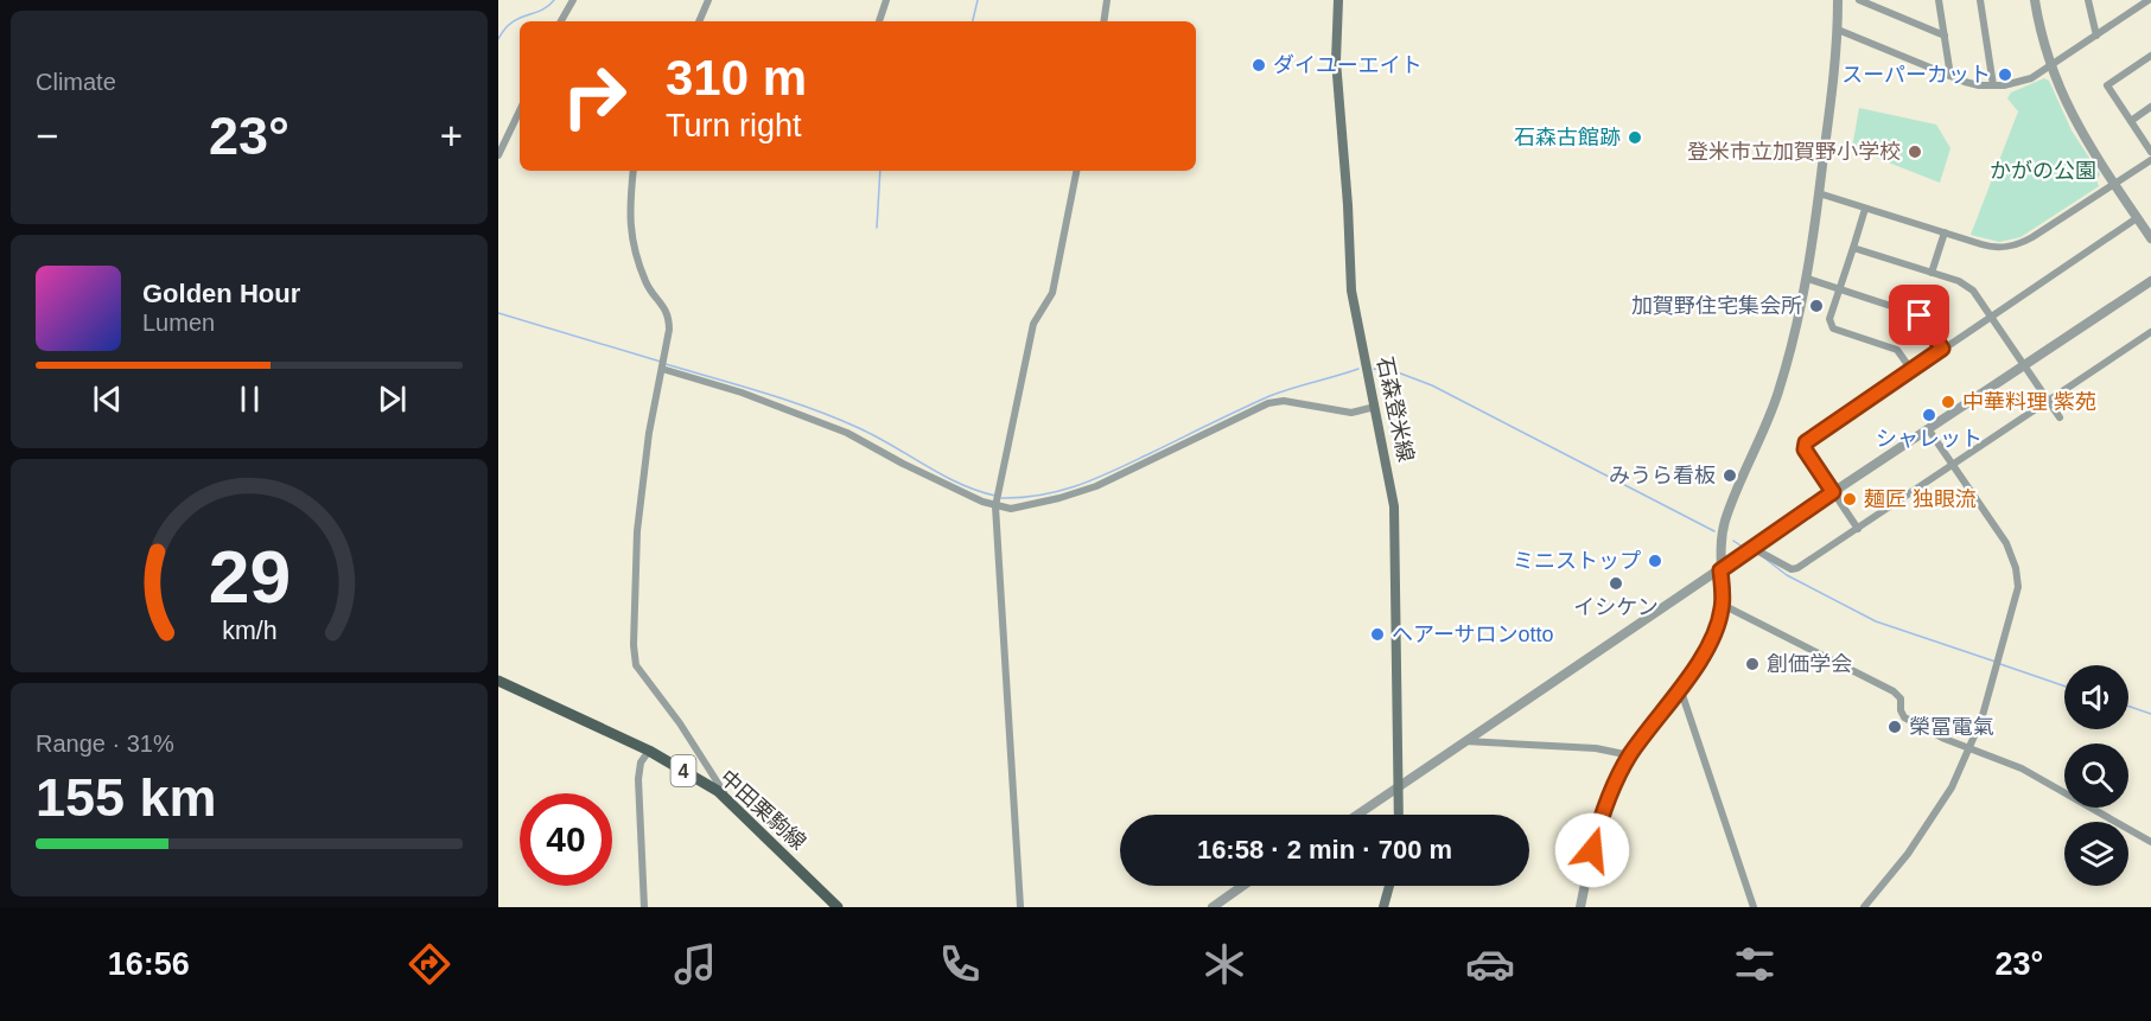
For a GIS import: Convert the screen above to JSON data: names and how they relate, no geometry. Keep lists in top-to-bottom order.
{
  "streets": {
    "main road": ["石森登米線", "4", "中田栗駒線"]
  },
  "parks": ["かがの公園"],
  "places": [
    "ダイユーエイト",
    "スーパーカット",
    "石森古館跡",
    "登米市立加賀野小学校",
    "加賀野住宅集会所",
    "中華料理 紫苑",
    "シャレット",
    "みうら看板",
    "麺匠 独眼流",
    "ミニストップ",
    "イシケン",
    "ヘアーサロンotto",
    "創価学会",
    "榮冨電氣"
  ],
  "page": {
    "tile": [
      "Climate",
      ["Range · 31%", "155 km"]
    ],
    "turn": ["310 m", "Turn right"],
    "heat": ["−", "23°", "+"],
    "song": ["Golden Hour", "Lumen"],
    "limit": "40",
    "trip": "16:58 · 2 min · 700 m",
    "tabs": ["16:56", "23°"],
    "gauge": ["29", "km/h"]
  }
}
